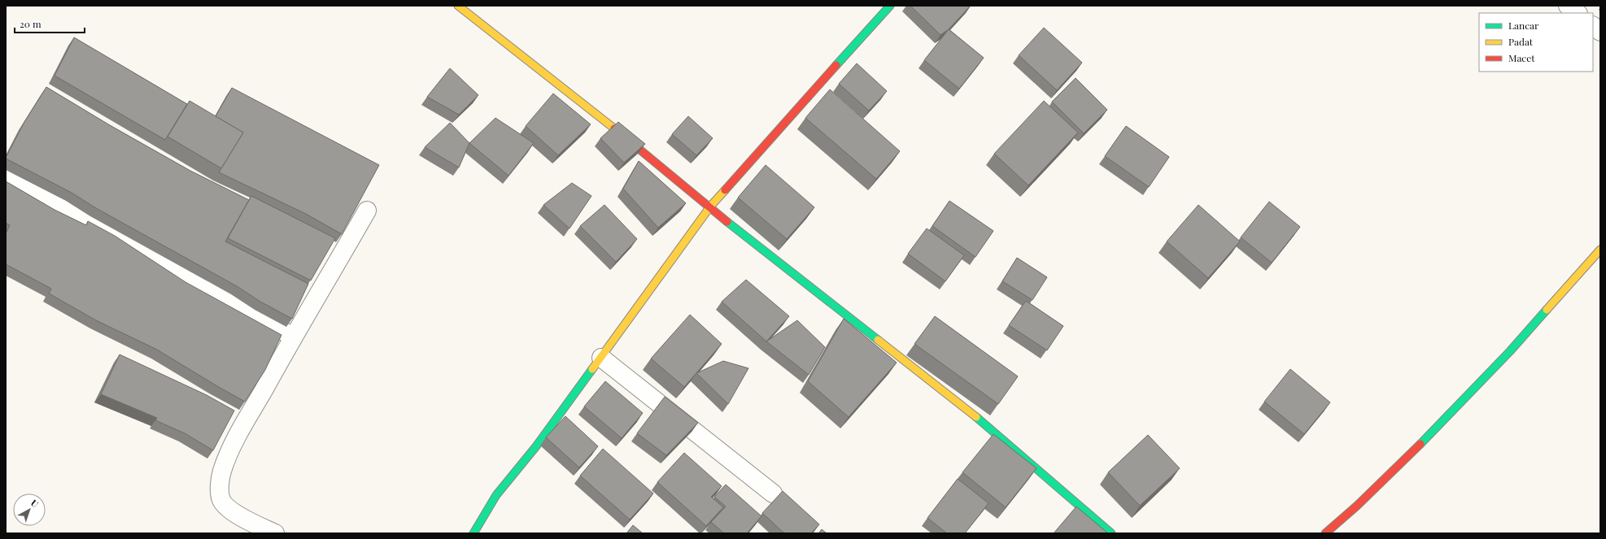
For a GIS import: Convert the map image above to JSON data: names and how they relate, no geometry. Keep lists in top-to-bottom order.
{
  "legend": ["Lancar", "Padat", "Macet"],
  "scale_bar": "20 m",
  "north": "top right"
}
